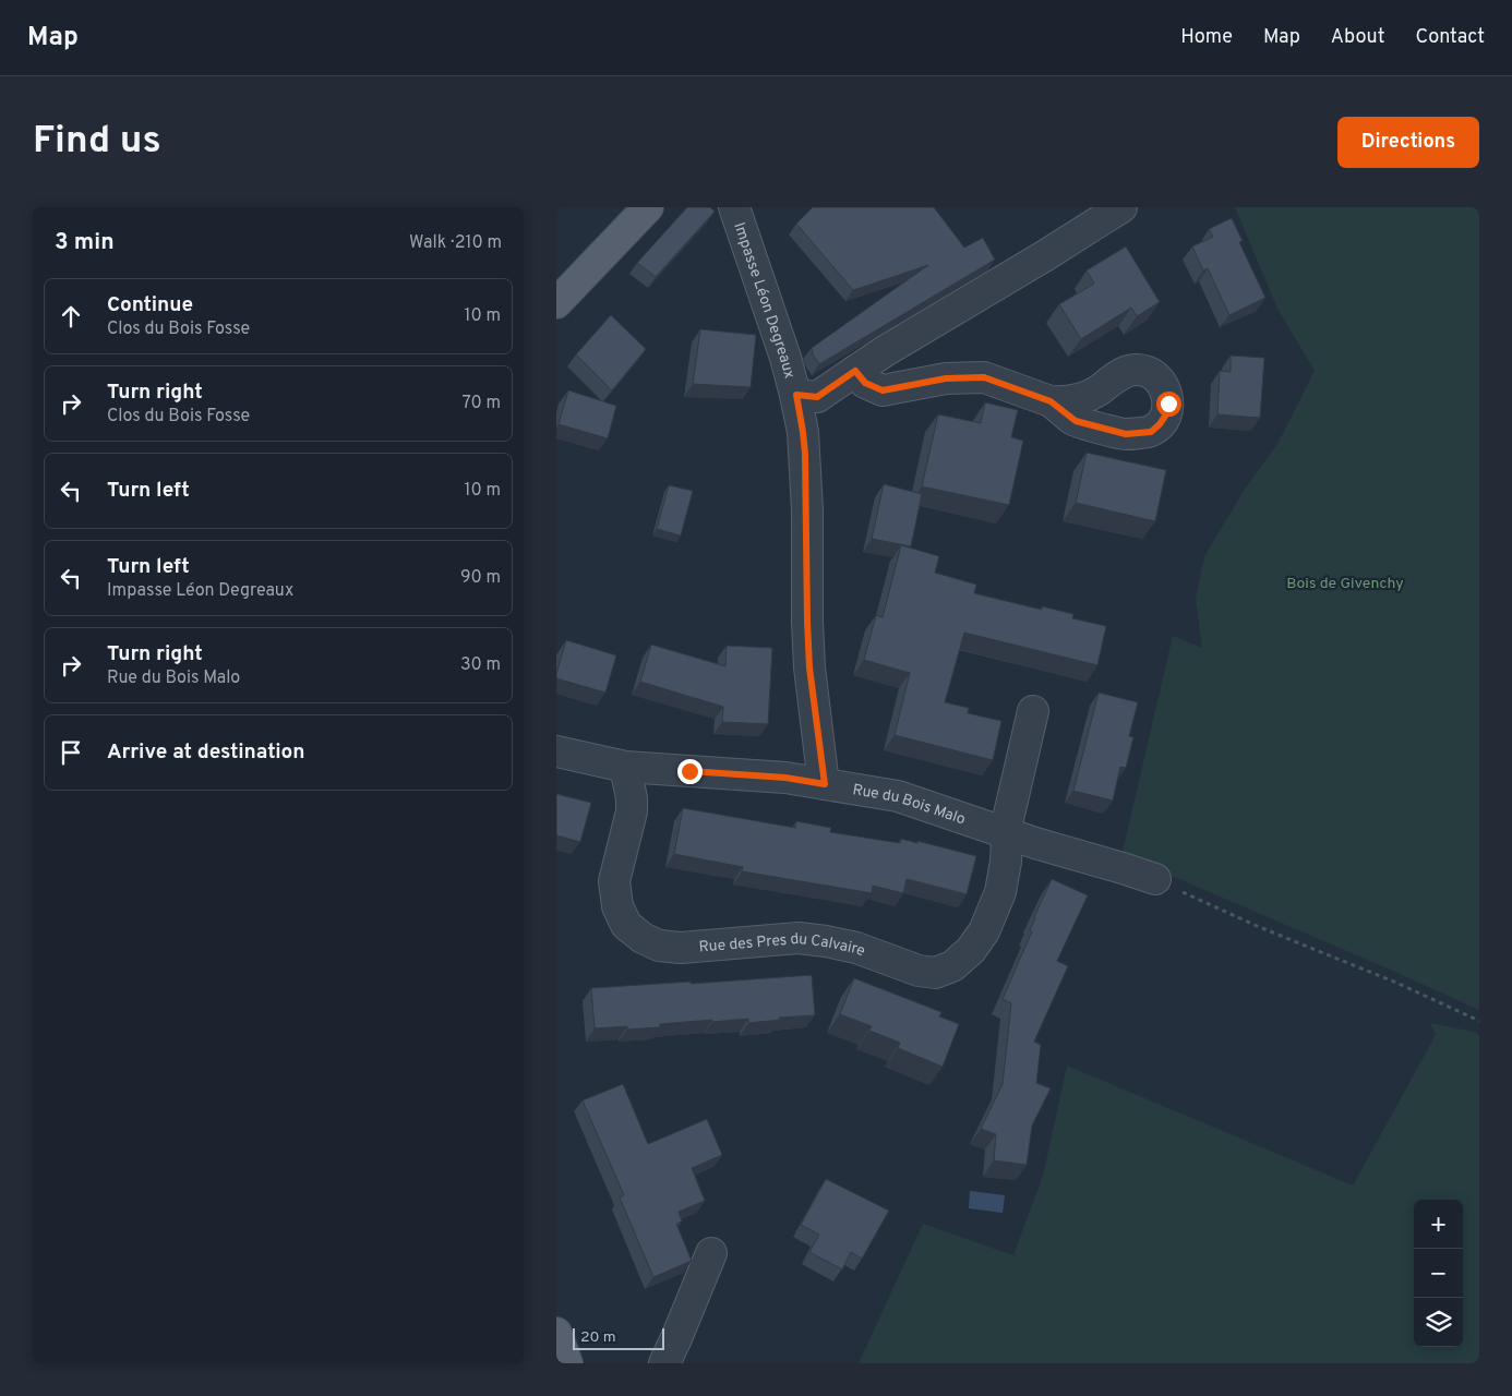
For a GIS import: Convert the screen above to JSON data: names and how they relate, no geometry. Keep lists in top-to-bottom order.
{
  "streets": {
    "street": ["Impasse Léon Degreaux", "Rue du Bois Malo", "Rue des Pres du Calvaire"]
  },
  "crossings": [
    ["Impasse Léon Degreaux", "Rue du Bois Malo"],
    ["Rue du Bois Malo", "Rue des Pres du Calvaire"]
  ],
  "parks": ["Bois de Givenchy"],
  "scale_bar": "20 m",
  "page": {
    "header": "Map",
    "nav": [
      "Home",
      "Map",
      "About",
      "Contact"
    ],
    "buttons": "Directions",
    "title": "Find us",
    "heading": ["3 min", "Walk · 210 m"],
    "list": [
      ["Continue", "Clos du Bois Fosse", "10 m"],
      ["Turn right", "Clos du Bois Fosse", "70 m"],
      ["Turn left", "10 m"],
      ["Turn left", "Impasse Léon Degreaux", "90 m"],
      ["Turn right", "Rue du Bois Malo", "30 m"],
      "Arrive at destination"
    ],
    "map_buttons": ["+", "−"],
    "scale": "20 m"
  }
}
